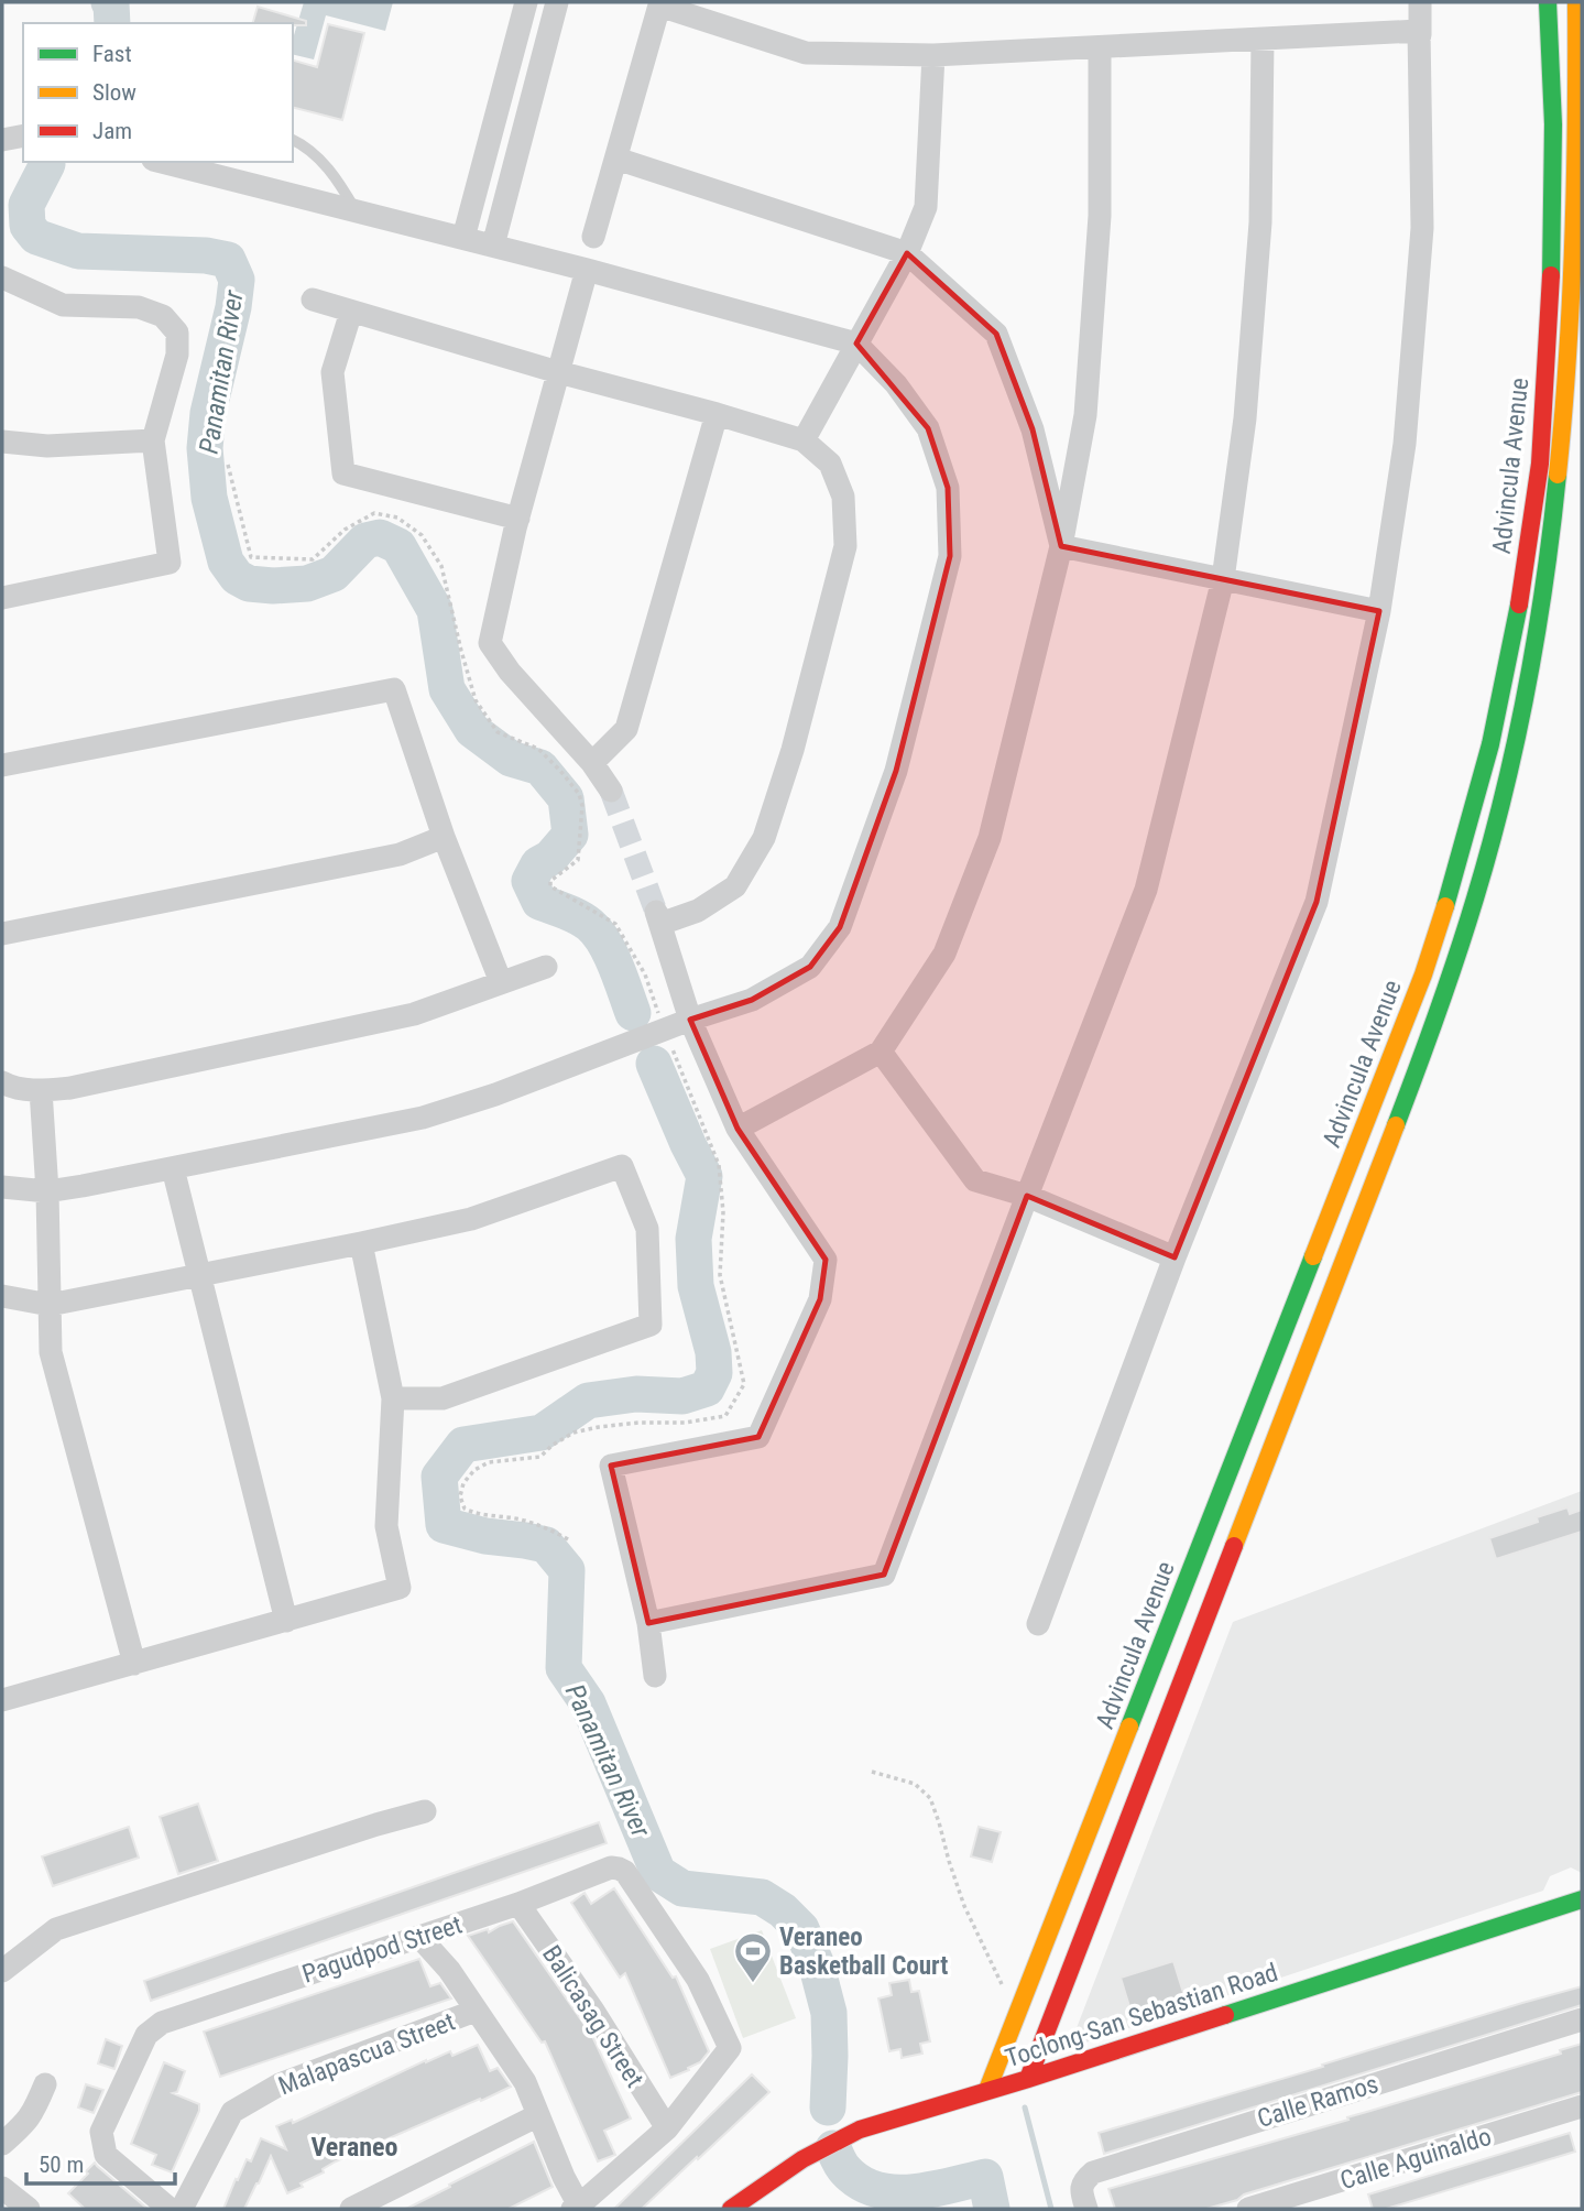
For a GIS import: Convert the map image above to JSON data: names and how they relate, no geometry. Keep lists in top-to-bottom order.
{
  "streets": {
    "main road": ["Advincula Avenue", "Toclong-San Sebastian Road"],
    "street": [
      "Pagudpod Street",
      "Balicasag Street",
      "Malapascua Street",
      "Calle Ramos",
      "Calle Aguinaldo"
    ]
  },
  "crossings": [
    ["Advincula Avenue", "Toclong-San Sebastian Road"],
    ["Pagudpod Street", "Balicasag Street"]
  ],
  "districts": ["Veraneo"],
  "water": ["Panamitan River"],
  "places": {
    "sports": ["Veraneo Basketball Court"]
  },
  "legend": ["Fast", "Slow", "Jam"],
  "scale_bar": "50 m"
}
